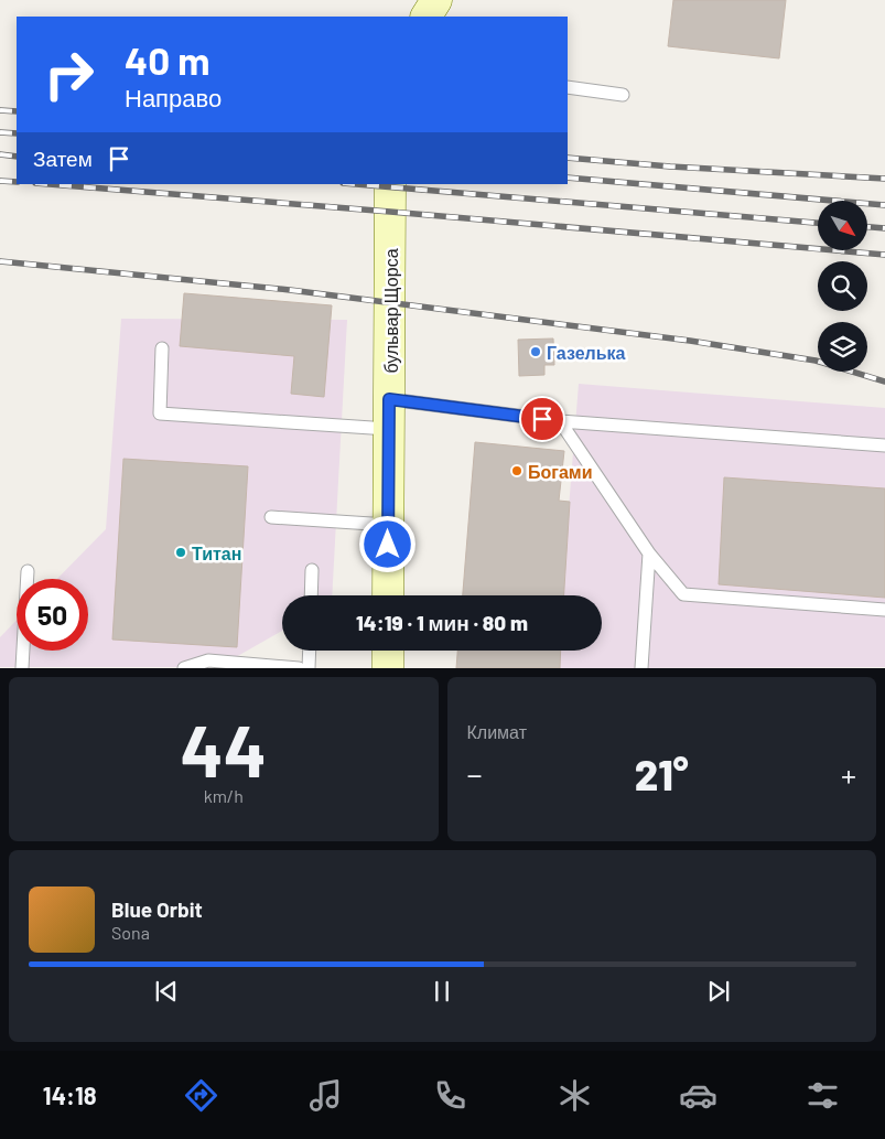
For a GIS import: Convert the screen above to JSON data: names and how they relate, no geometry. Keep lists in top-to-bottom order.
{
  "streets": {
    "main road": ["бульвар Щорса"]
  },
  "places": ["Газелька", "Богами", "Титан"],
  "north": "bottom right",
  "page": {
    "turn": ["40 m", "Направо"],
    "then": "Затем",
    "limit": "50",
    "trip": "14:19 · 1 мин · 80 m",
    "tile": [
      ["44", "km/h"],
      "Климат"
    ],
    "heat": ["−", "21°", "+"],
    "song": ["Blue Orbit", "Sona"],
    "tabs": "14:18"
  }
}
